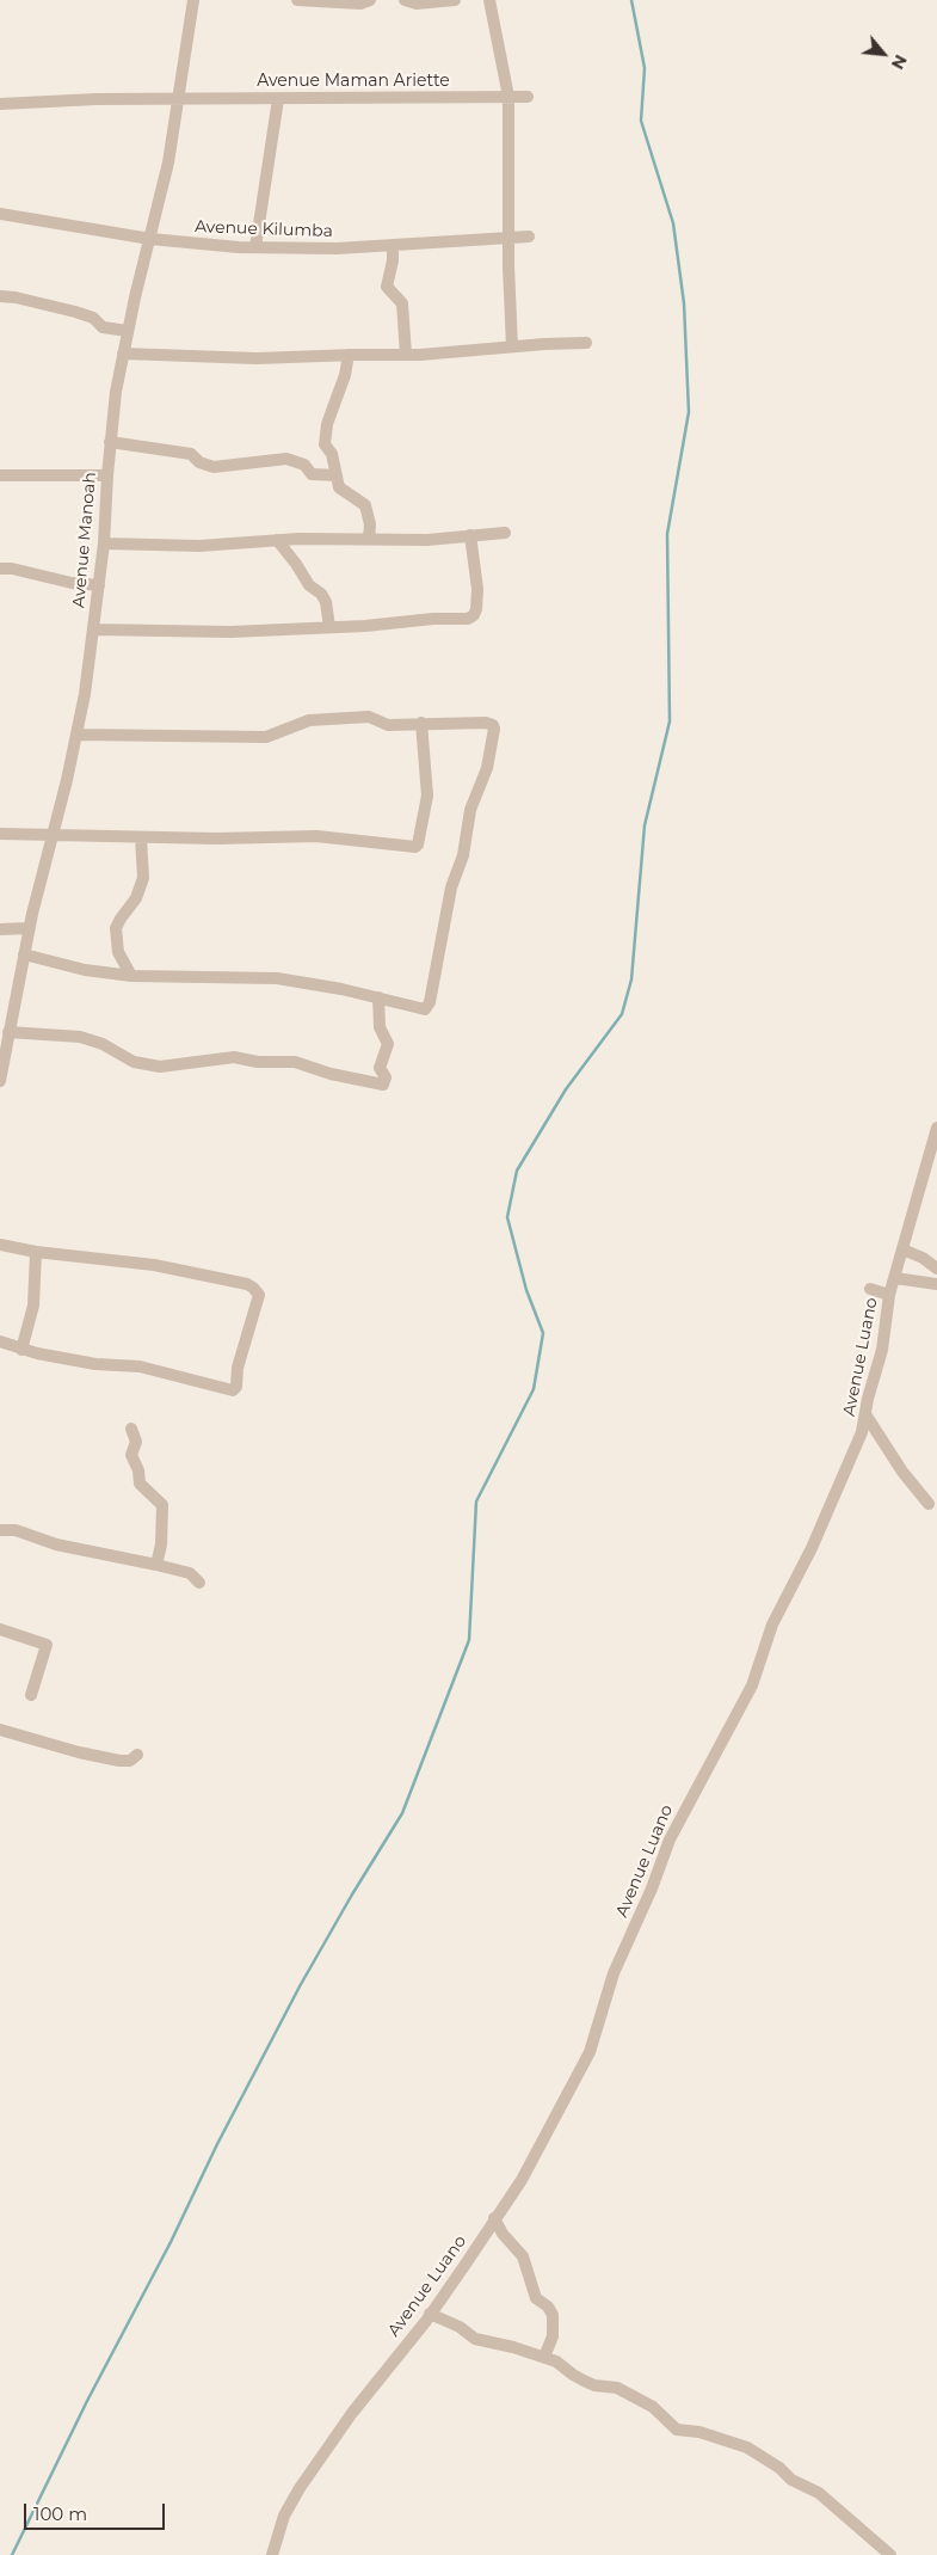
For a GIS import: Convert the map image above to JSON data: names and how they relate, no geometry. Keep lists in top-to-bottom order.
{
  "streets": {
    "street": [
      "Avenue Maman Ariette",
      "Avenue Kilumba",
      "Avenue Manoah",
      "Avenue Luano"
    ]
  },
  "crossings": [
    ["Avenue Maman Ariette", "Avenue Manoah"],
    ["Avenue Kilumba", "Avenue Manoah"]
  ],
  "scale_bar": "100 m",
  "north": "bottom right"
}
